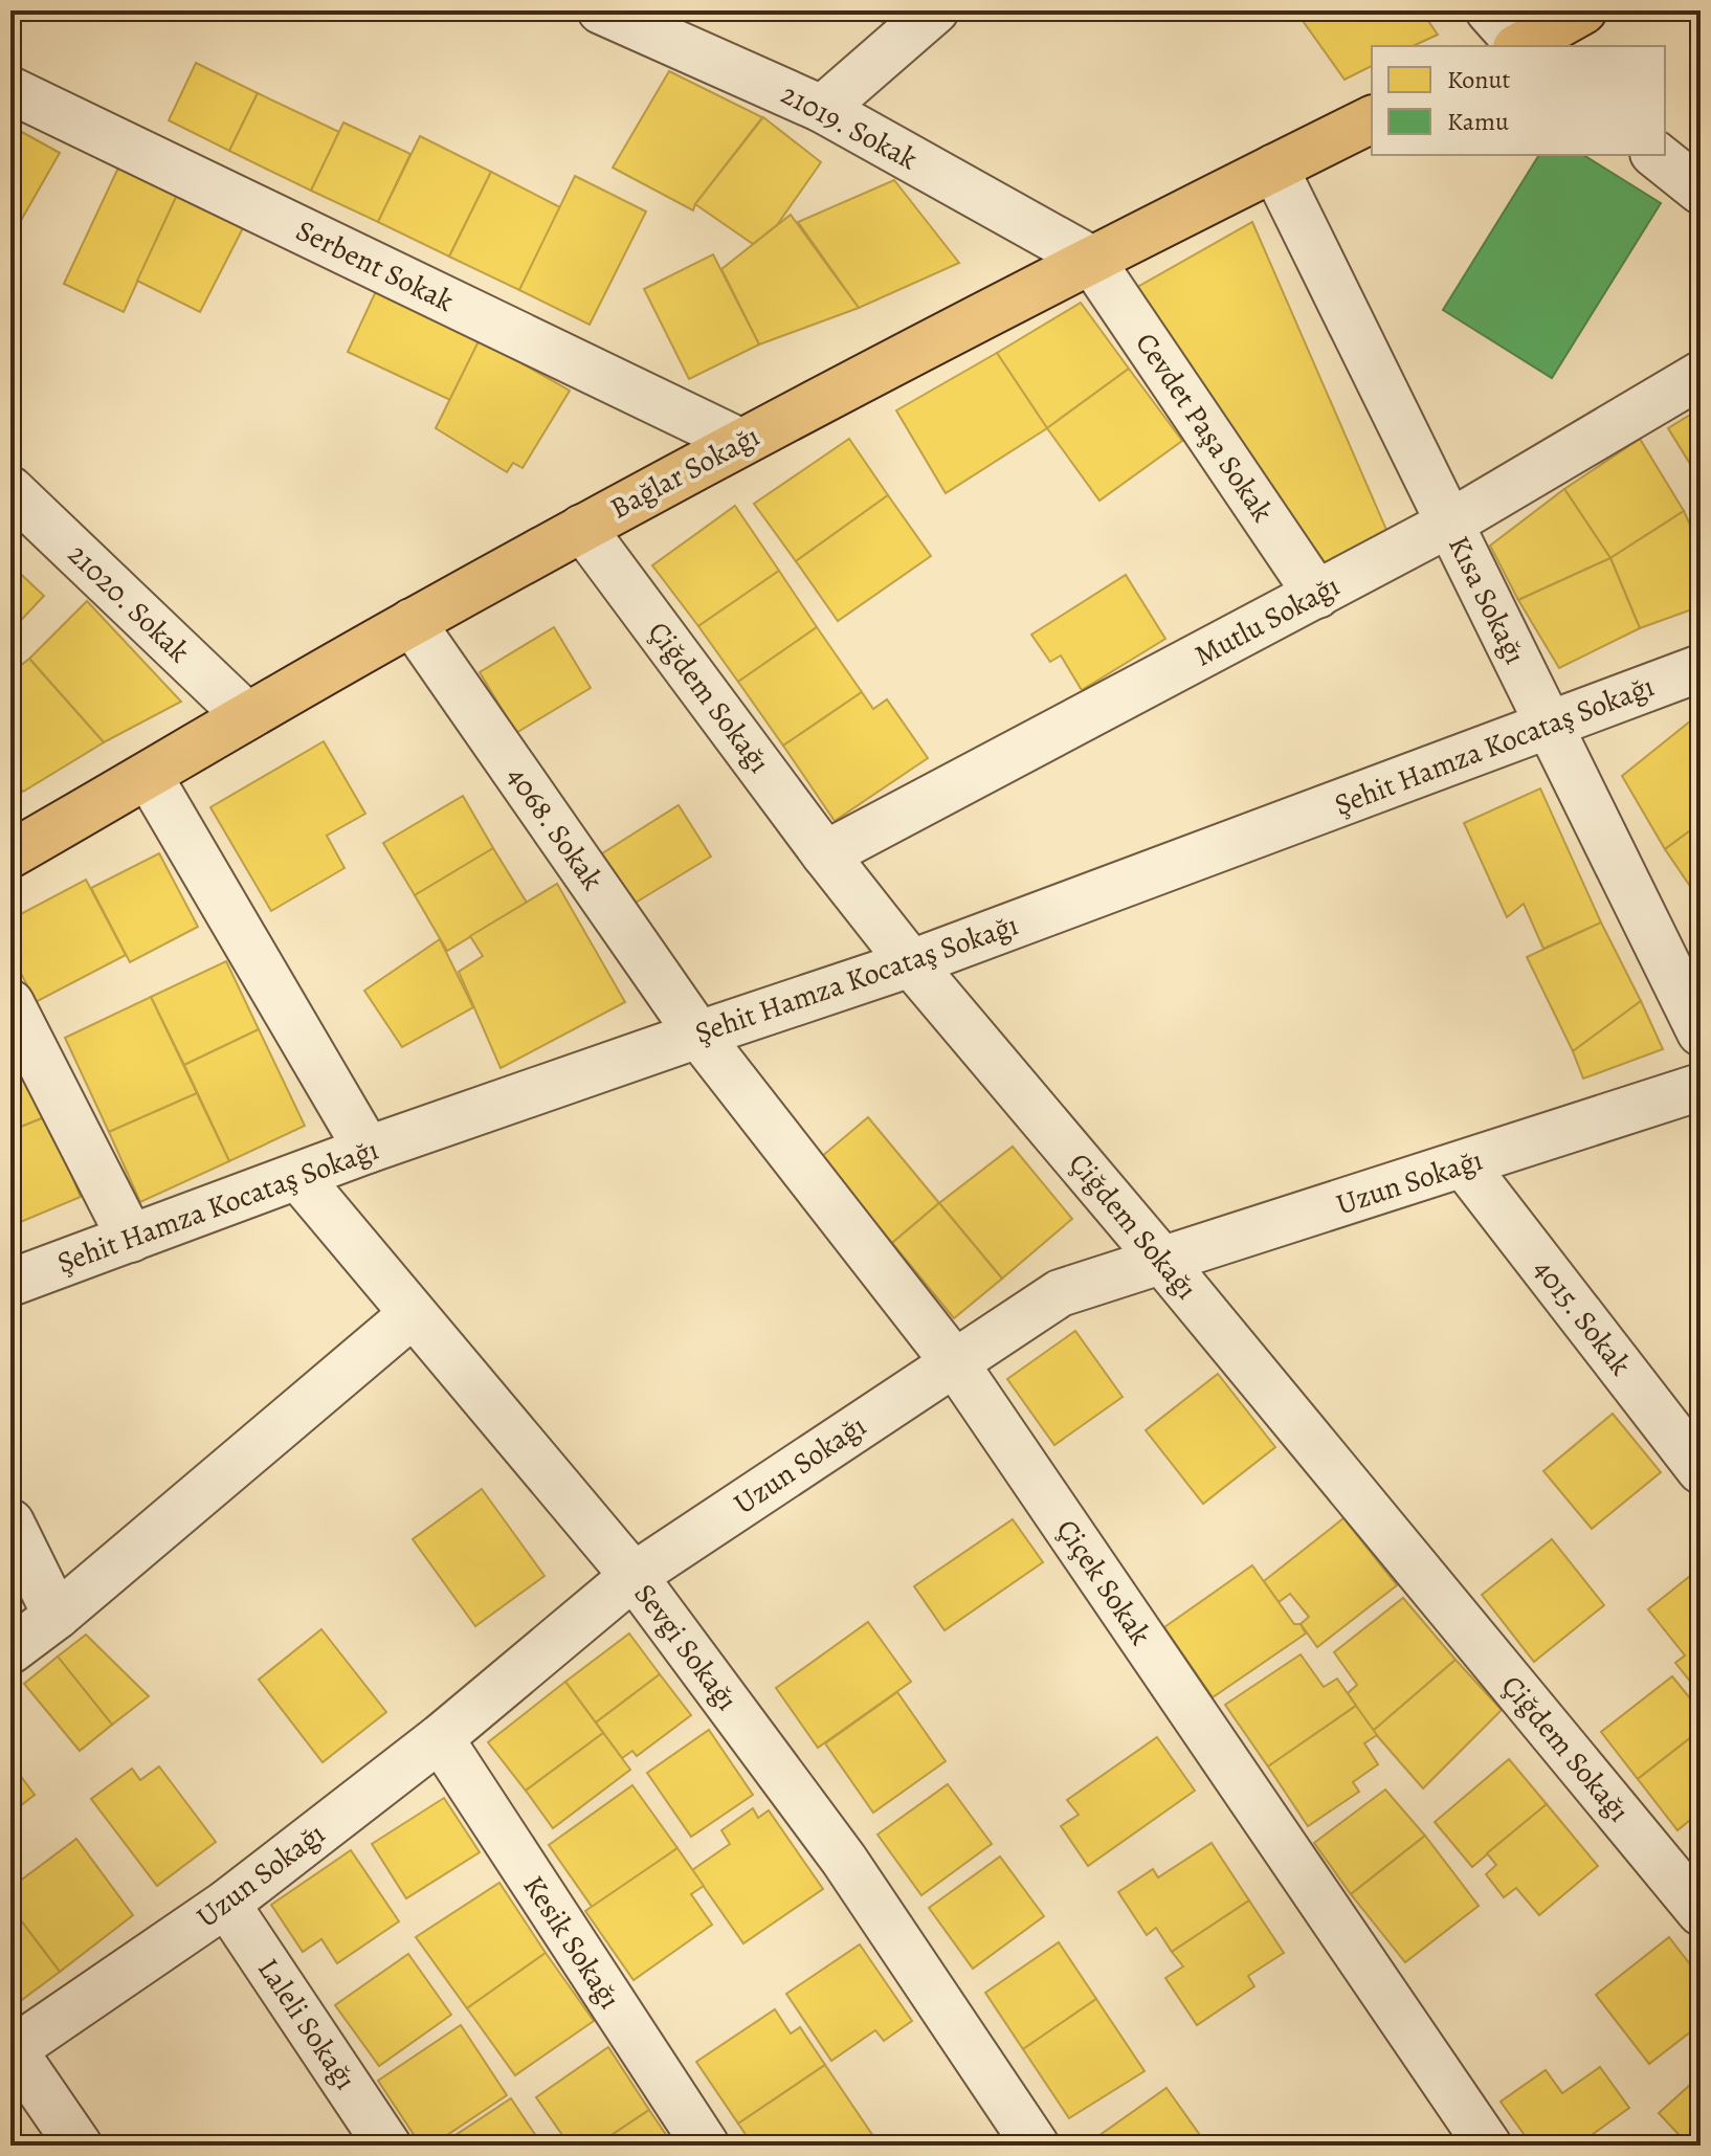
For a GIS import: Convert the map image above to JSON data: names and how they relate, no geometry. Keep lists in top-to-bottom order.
{
  "streets": {
    "main road": ["Bağlar Sokağı"],
    "street": [
      "21019. Sokak",
      "Serbent Sokak",
      "Cevdet Paşa Sokak",
      "Kısa Sokağı",
      "21020. Sokak",
      "Mutlu Sokağı",
      "Çiğdem Sokağı",
      "Şehit Hamza Kocataş Sokağı",
      "4068. Sokak",
      "Uzun Sokağı",
      "4015. Sokak",
      "Çiçek Sokak",
      "Sevgi Sokağı",
      "Kesik Sokağı",
      "Laleli Sokağı"
    ]
  },
  "crossings": [
    ["21019. Sokak", "Cevdet Paşa Sokak"],
    ["21019. Sokak", "Bağlar Sokağı"],
    ["Serbent Sokak", "Bağlar Sokağı"],
    ["Cevdet Paşa Sokak", "Bağlar Sokağı"],
    ["Cevdet Paşa Sokak", "Mutlu Sokağı"],
    ["Bağlar Sokağı", "Kısa Sokağı"],
    ["Bağlar Sokağı", "21020. Sokak"],
    ["Bağlar Sokağı", "Çiğdem Sokağı"],
    ["Bağlar Sokağı", "4068. Sokak"],
    ["Kısa Sokağı", "Mutlu Sokağı"],
    ["Kısa Sokağı", "Şehit Hamza Kocataş Sokağı"],
    ["Mutlu Sokağı", "Çiğdem Sokağı"],
    ["Çiğdem Sokağı", "Şehit Hamza Kocataş Sokağı"],
    ["Çiğdem Sokağı", "Uzun Sokağı"],
    ["Şehit Hamza Kocataş Sokağı", "4068. Sokak"],
    ["Şehit Hamza Kocataş Sokağı", "Çiçek Sokak"],
    ["Şehit Hamza Kocataş Sokağı", "Sevgi Sokağı"],
    ["4068. Sokak", "Çiçek Sokak"],
    ["Uzun Sokağı", "4015. Sokak"],
    ["Uzun Sokağı", "Çiçek Sokak"],
    ["Uzun Sokağı", "Sevgi Sokağı"],
    ["Uzun Sokağı", "Kesik Sokağı"],
    ["Uzun Sokağı", "Laleli Sokağı"]
  ],
  "legend": ["Konut", "Kamu"]
}
